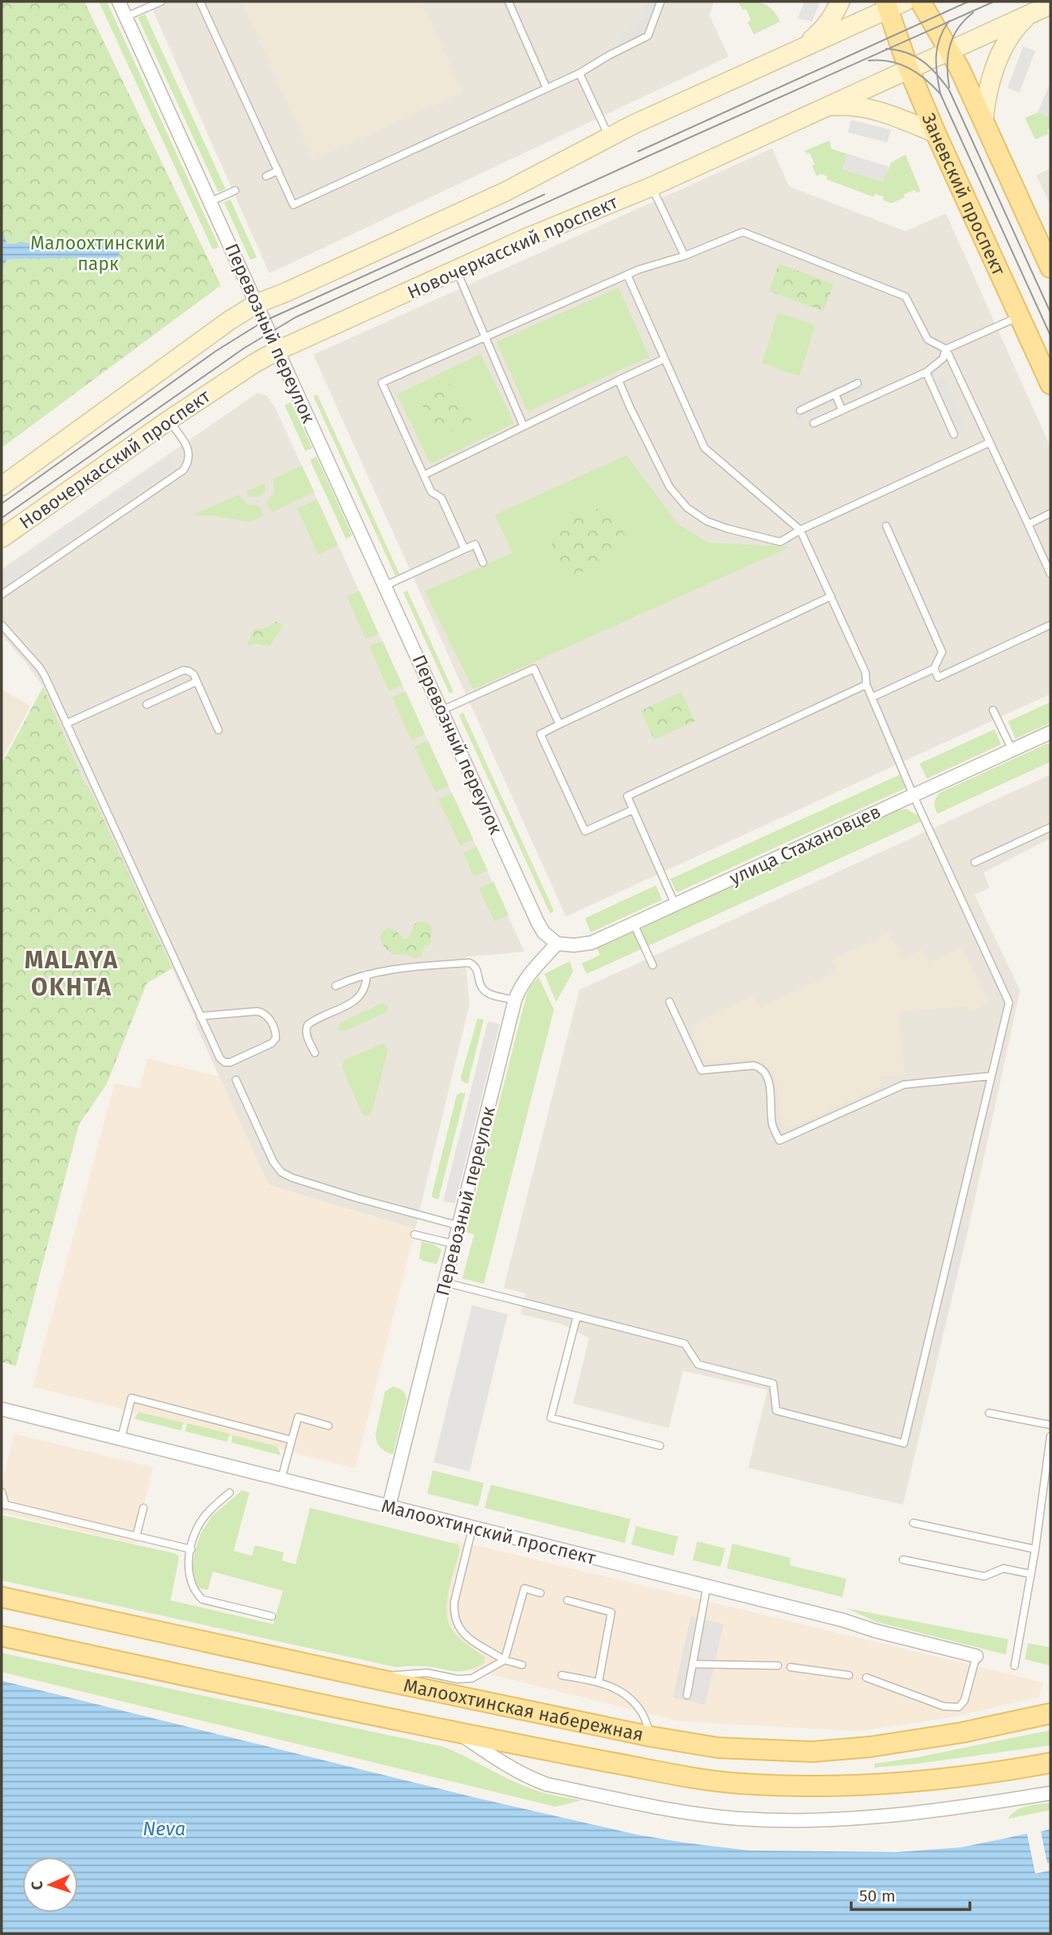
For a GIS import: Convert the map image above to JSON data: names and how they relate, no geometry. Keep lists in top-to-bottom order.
{
  "streets": {
    "main road": ["Заневский проспект", "Новочеркасский проспект", "Малоохтинская набережная"],
    "street": ["Перевозный переулок", "улица Стахановцев", "Малоохтинский проспект"]
  },
  "crossings": [
    ["Заневский проспект", "Новочеркасский проспект"],
    ["Новочеркасский проспект", "Перевозный переулок"],
    ["Перевозный переулок", "улица Стахановцев"],
    ["Перевозный переулок", "Малоохтинский проспект"]
  ],
  "districts": ["MALAYA OKHTA"],
  "water": ["Neva"],
  "parks": ["Малоохтинский парк"],
  "scale_bar": "50 m",
  "north": "left"
}
